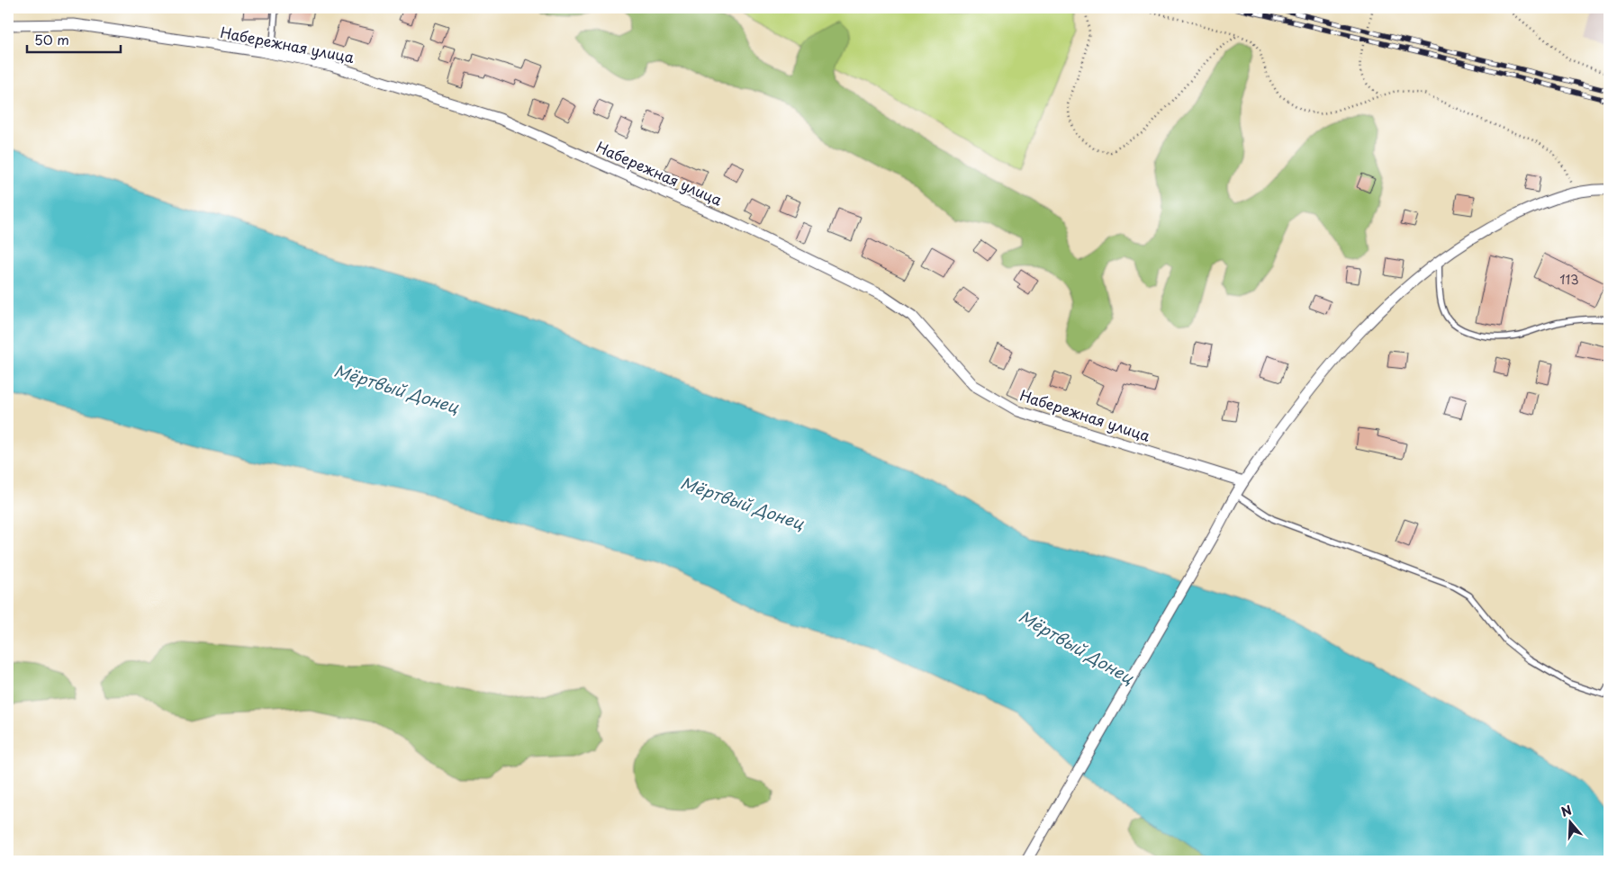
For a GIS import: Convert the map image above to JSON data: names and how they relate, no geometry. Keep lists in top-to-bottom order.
{
  "streets": {
    "street": ["Набережная улица"]
  },
  "water": ["Мёртвый Донец"],
  "house_numbers": ["113"],
  "scale_bar": "50 m",
  "north": "top"
}
